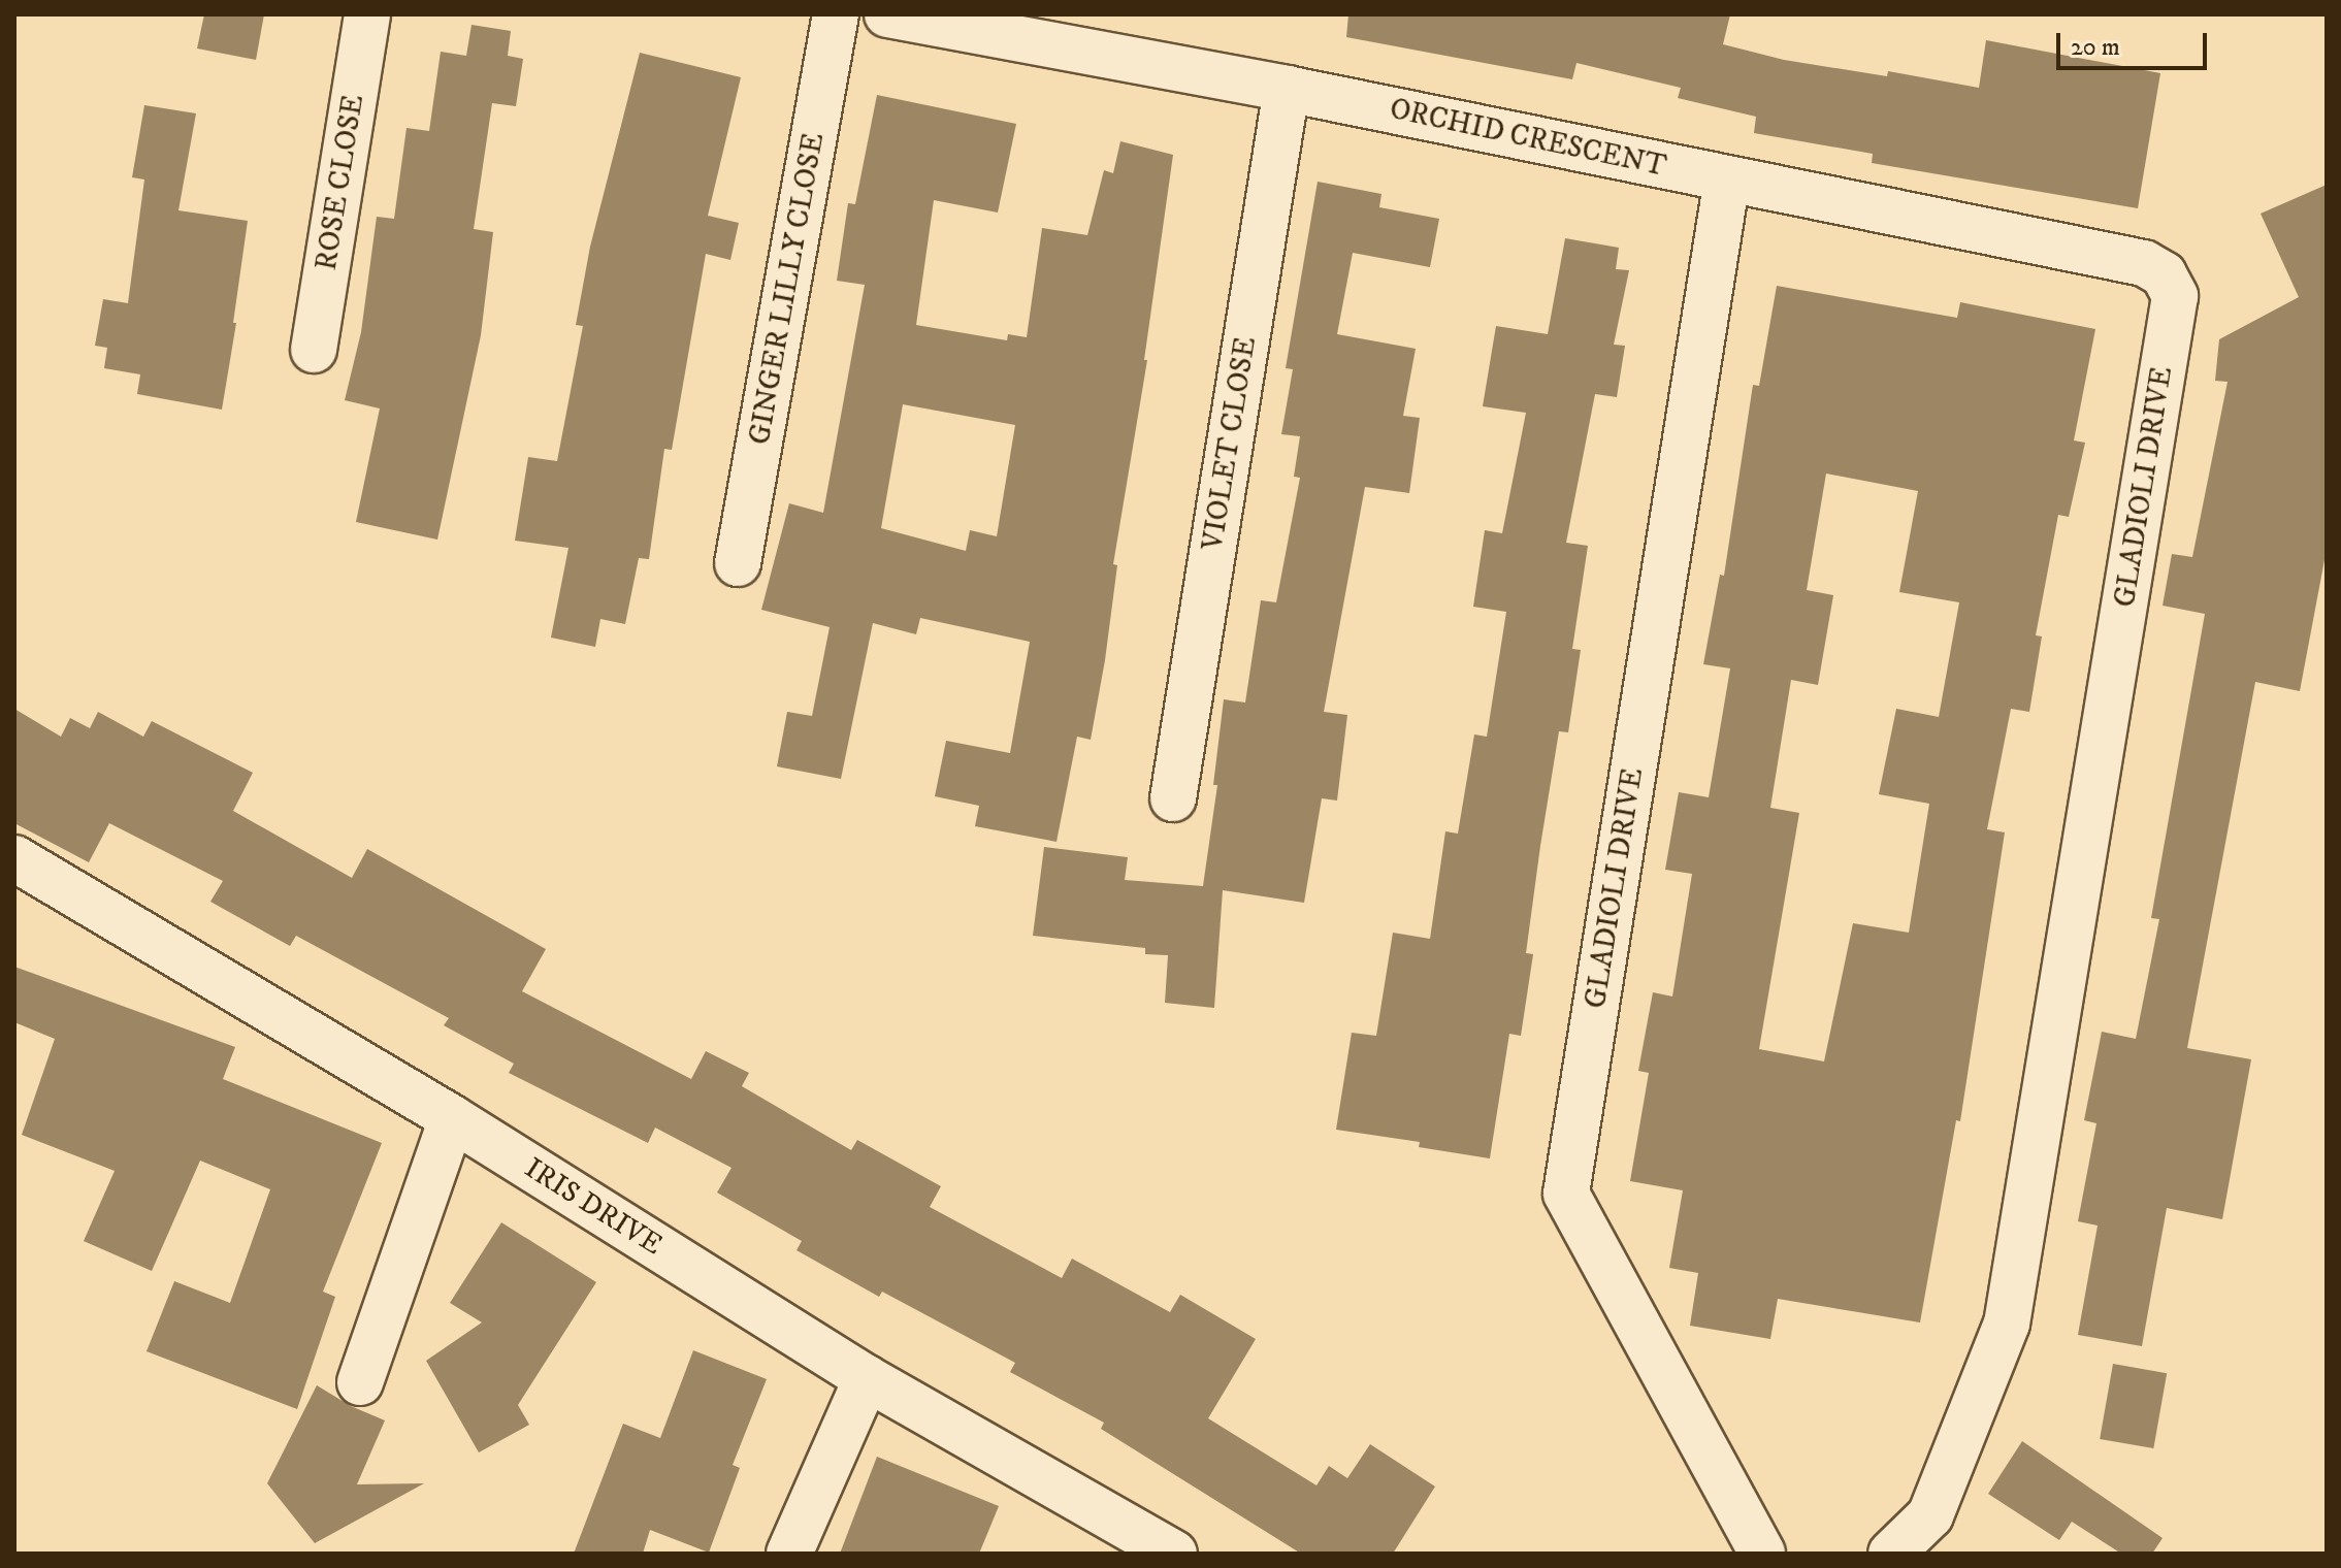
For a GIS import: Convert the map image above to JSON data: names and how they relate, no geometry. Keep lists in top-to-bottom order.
{
  "streets": {
    "street": [
      "ORCHID CRESCENT",
      "ROSE CLOSE",
      "GINGER LILLY CLOSE",
      "VIOLET CLOSE",
      "GLADIOLI DRIVE",
      "IRIS DRIVE"
    ]
  },
  "crossings": [
    ["ORCHID CRESCENT", "VIOLET CLOSE"],
    ["ORCHID CRESCENT", "GLADIOLI DRIVE"]
  ],
  "scale_bar": "20 m"
}
